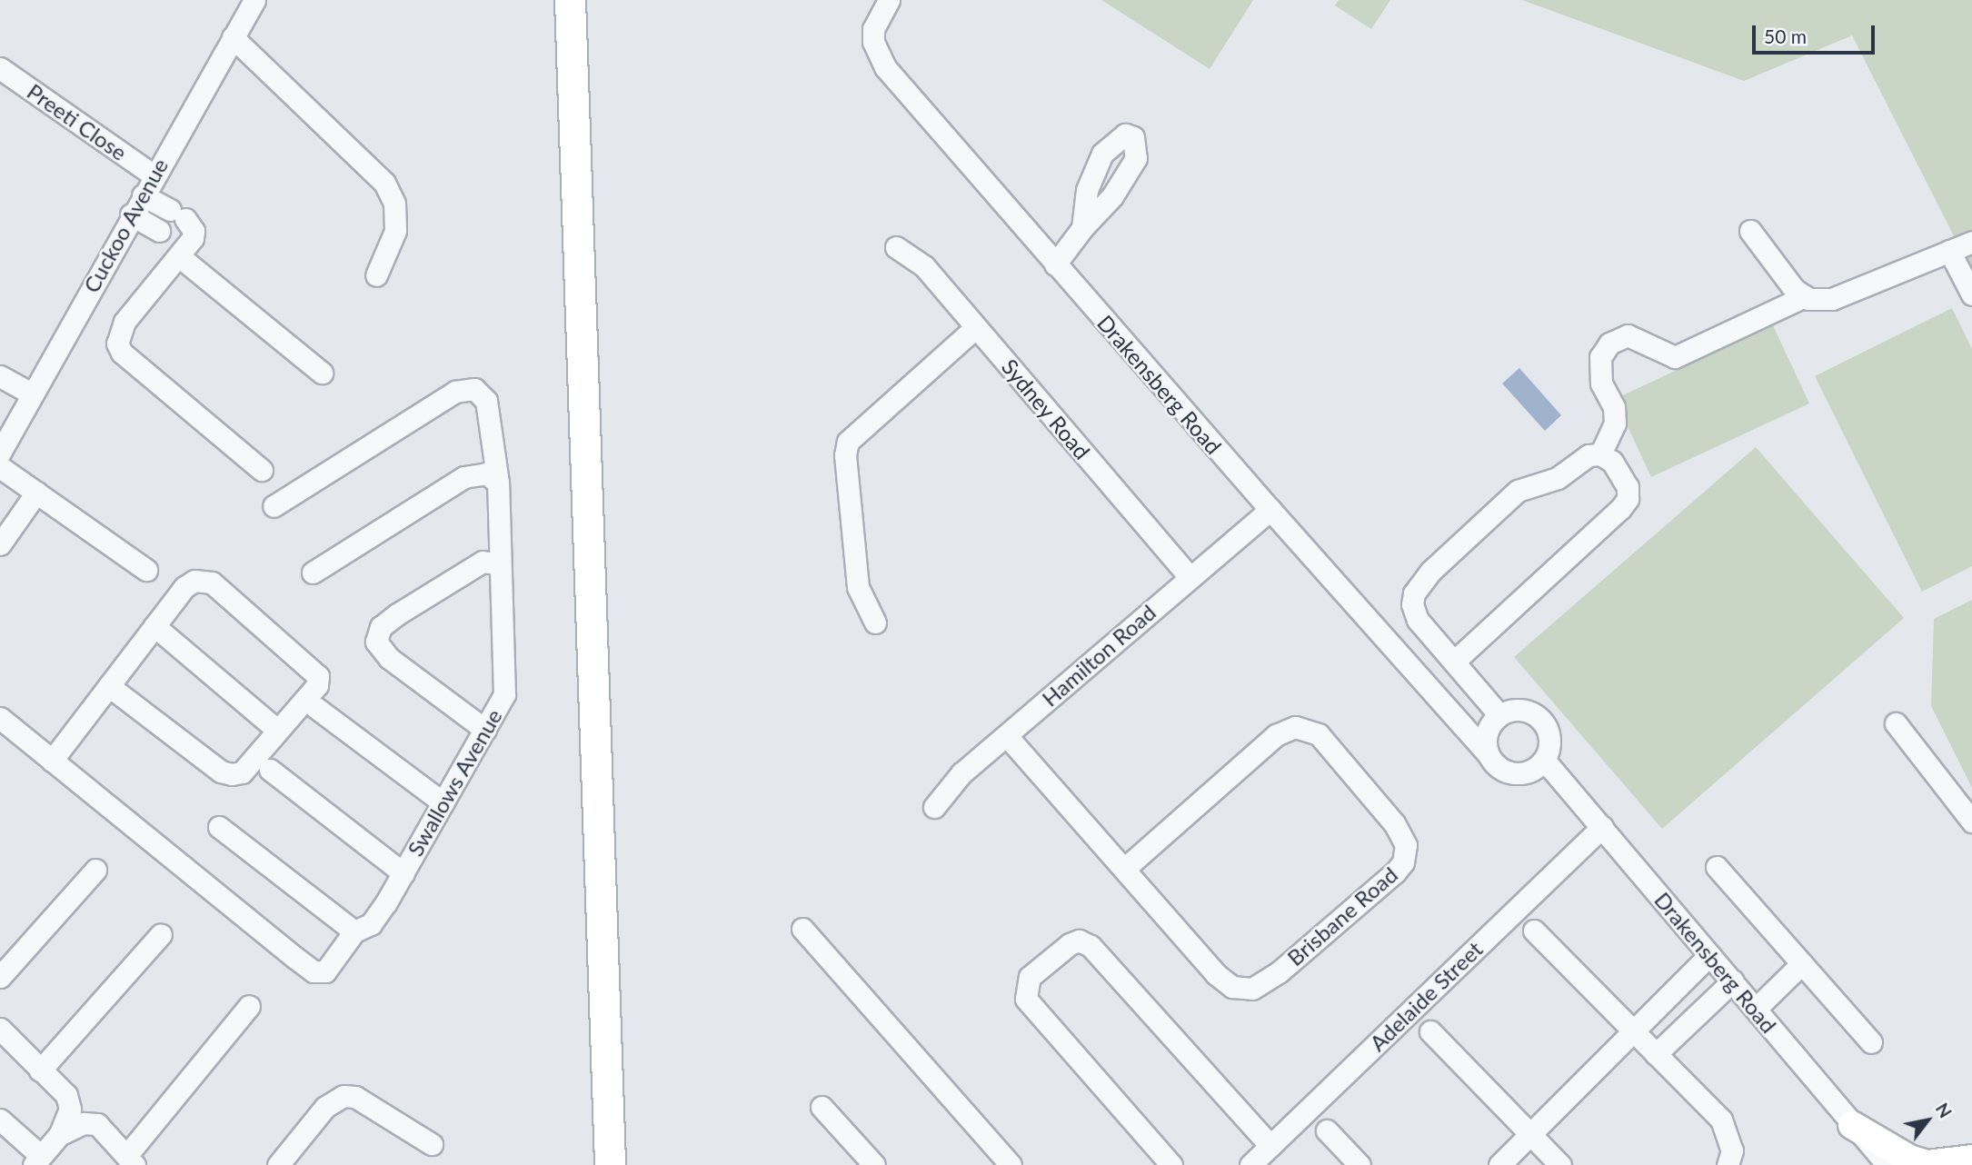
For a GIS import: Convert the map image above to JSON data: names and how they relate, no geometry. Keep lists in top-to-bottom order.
{
  "streets": {
    "street": [
      "Preeti Close",
      "Cuckoo Avenue",
      "Drakensberg Road",
      "Sydney Road",
      "Hamilton Road",
      "Swallows Avenue",
      "Brisbane Road",
      "Adelaide Street"
    ]
  },
  "crossings": [
    ["Preeti Close", "Cuckoo Avenue"],
    ["Drakensberg Road", "Hamilton Road"],
    ["Drakensberg Road", "Adelaide Street"],
    ["Sydney Road", "Hamilton Road"],
    ["Hamilton Road", "Brisbane Road"]
  ],
  "scale_bar": "50 m",
  "north": "top right"
}
